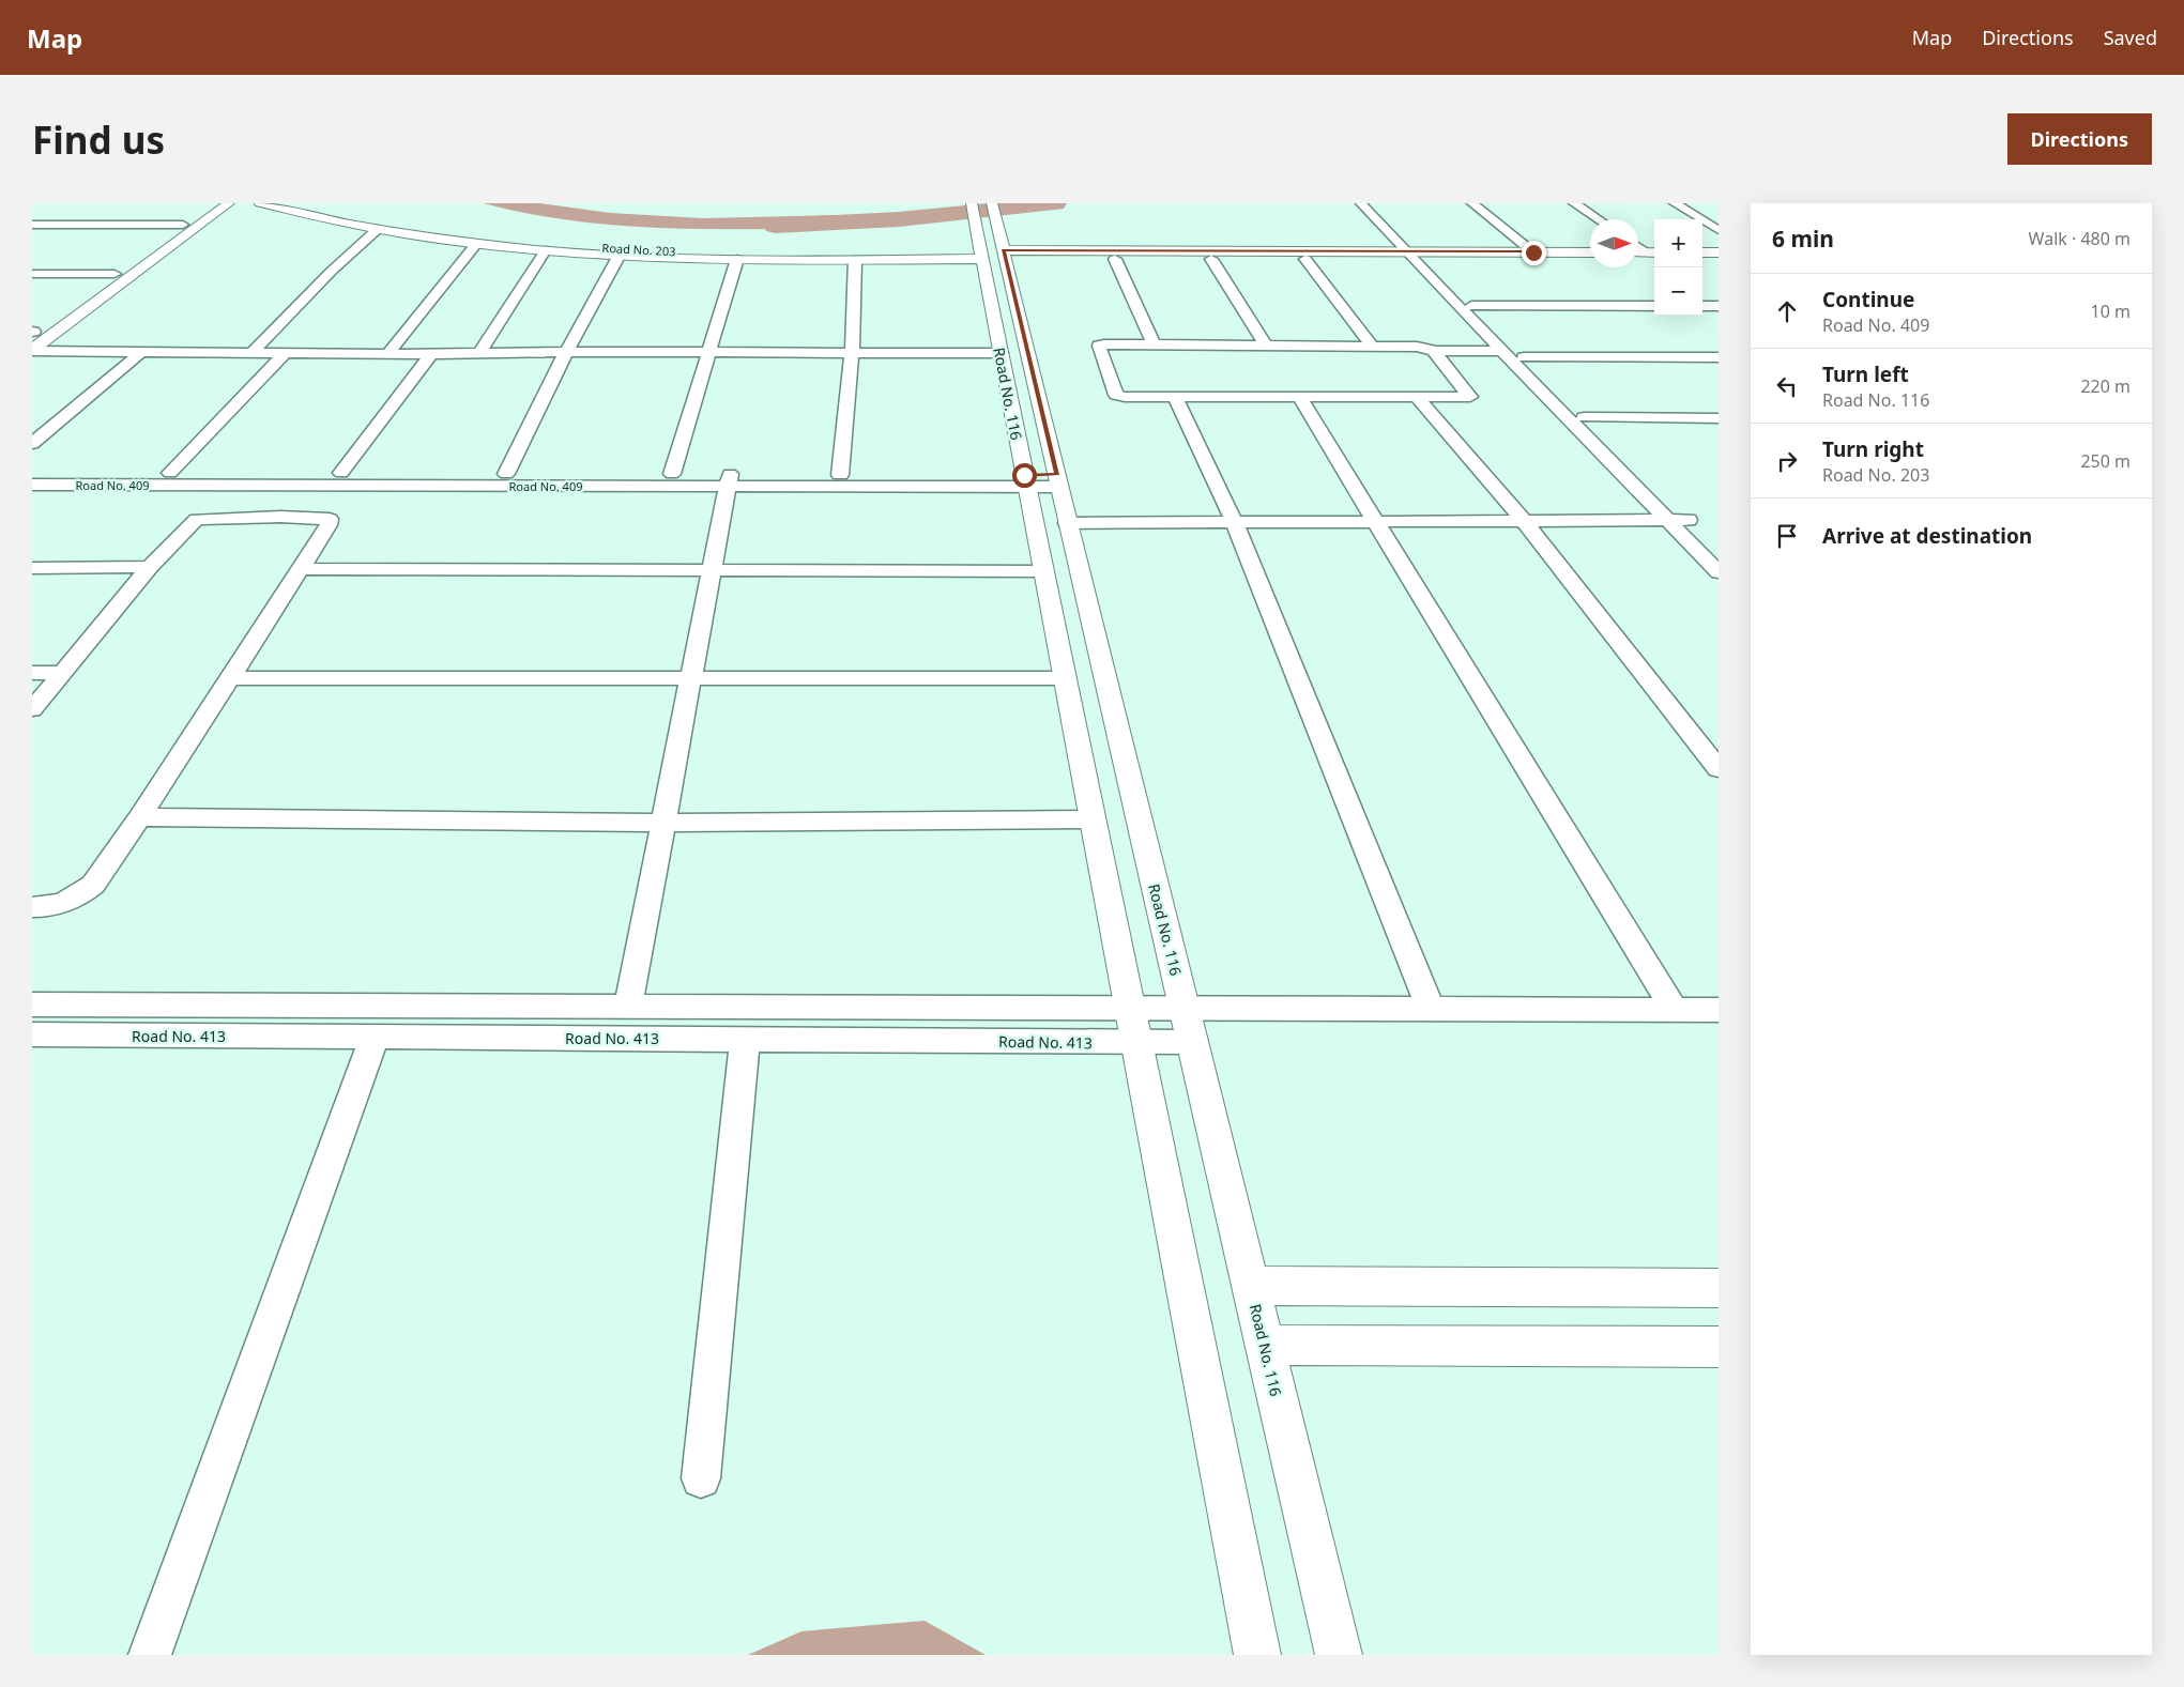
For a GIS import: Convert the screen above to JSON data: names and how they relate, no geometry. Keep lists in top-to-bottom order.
{
  "streets": {
    "street": [
      "Road No. 203",
      "Road No. 116",
      "Road No. 409",
      "Road No. 413"
    ]
  },
  "crossings": [
    ["Road No. 203", "Road No. 116"],
    ["Road No. 116", "Road No. 409"],
    ["Road No. 116", "Road No. 413"]
  ],
  "north": "right",
  "page": {
    "header": "Map",
    "nav": ["Map", "Directions", "Saved"],
    "buttons": "Directions",
    "title": "Find us",
    "heading": ["6 min", "Walk · 480 m"],
    "map_buttons": ["+", "−"],
    "list": [
      ["Continue", "Road No. 409", "10 m"],
      ["Turn left", "Road No. 116", "220 m"],
      ["Turn right", "Road No. 203", "250 m"],
      "Arrive at destination"
    ]
  }
}
